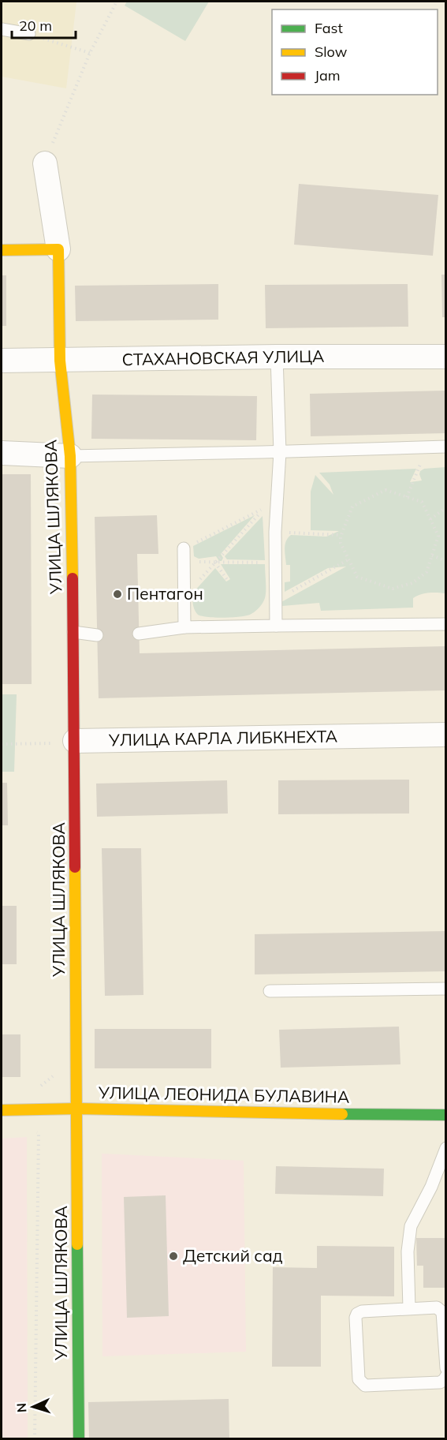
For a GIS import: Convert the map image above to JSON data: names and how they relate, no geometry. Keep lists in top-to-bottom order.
{
  "streets": {
    "street": [
      "СТАХАНОВСКАЯ УЛИЦА",
      "УЛИЦА ШЛЯКОВА",
      "УЛИЦА КАРЛА ЛИБКНЕХТА",
      "УЛИЦА ЛЕОНИДА БУЛАВИНА"
    ]
  },
  "crossings": [
    ["СТАХАНОВСКАЯ УЛИЦА", "УЛИЦА ШЛЯКОВА"],
    ["УЛИЦА ШЛЯКОВА", "УЛИЦА КАРЛА ЛИБКНЕХТА"],
    ["УЛИЦА ШЛЯКОВА", "УЛИЦА ЛЕОНИДА БУЛАВИНА"]
  ],
  "places": ["Пентагон", "Детский сад"],
  "legend": ["Fast", "Slow", "Jam"],
  "scale_bar": "20 m",
  "north": "left"
}
